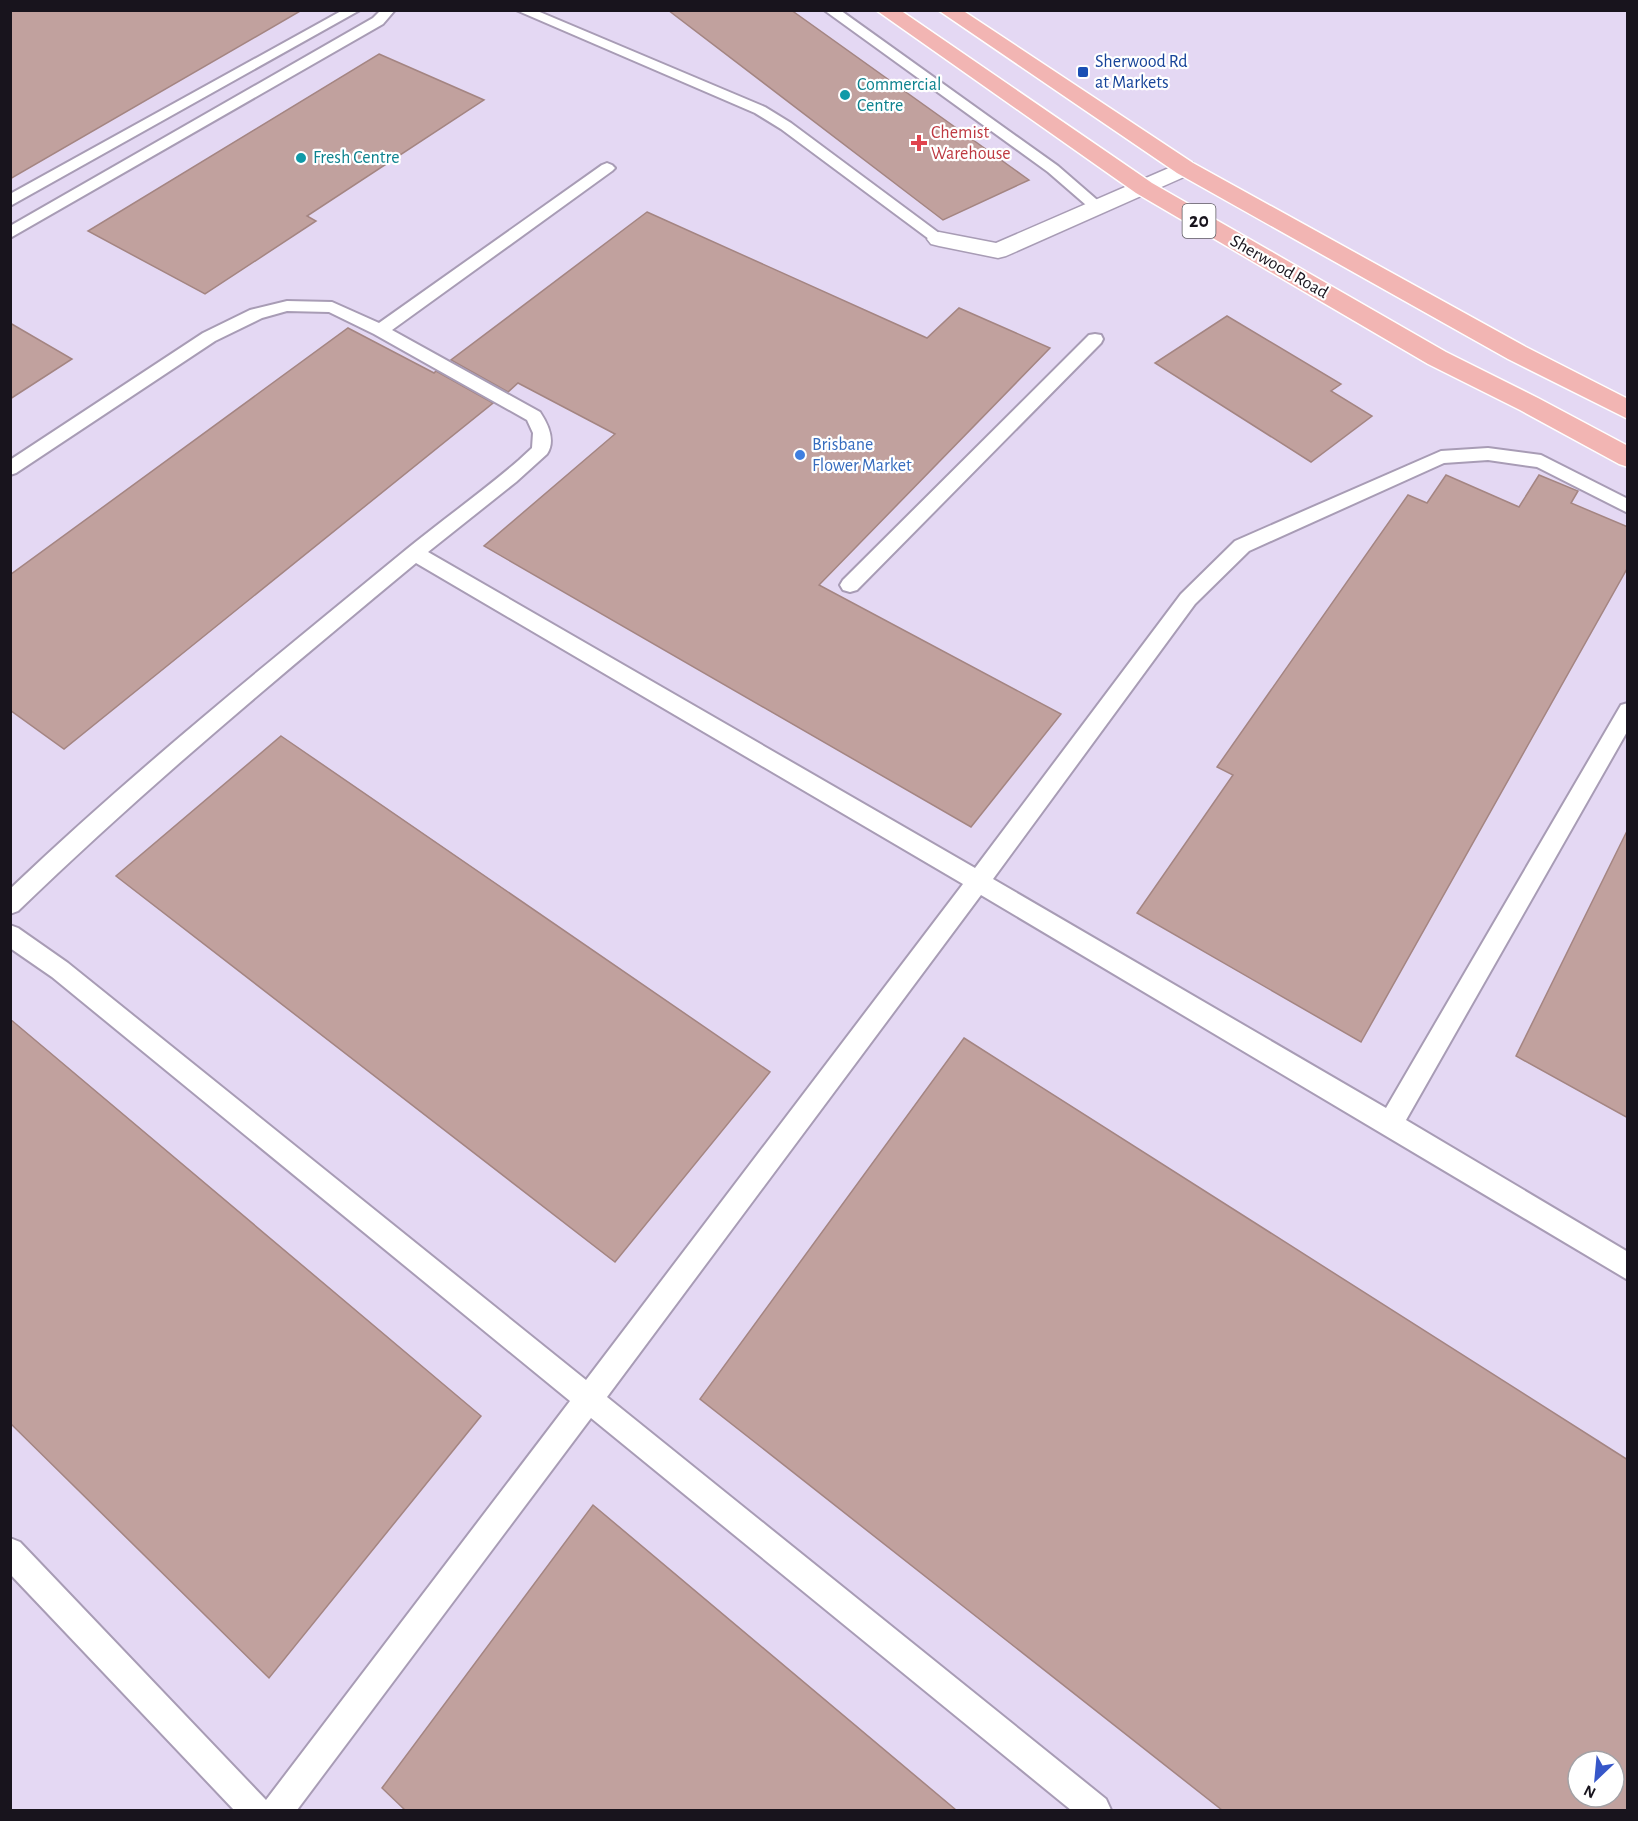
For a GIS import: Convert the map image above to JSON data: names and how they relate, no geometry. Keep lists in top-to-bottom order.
{
  "streets": {
    "main road": ["20", "Sherwood Road"]
  },
  "places": {
    "transit": ["Sherwood Rd at Markets"],
    "other": ["Commercial Centre", "Fresh Centre", "Brisbane Flower Market"],
    "health": ["Chemist Warehouse"]
  },
  "north": "bottom left"
}
